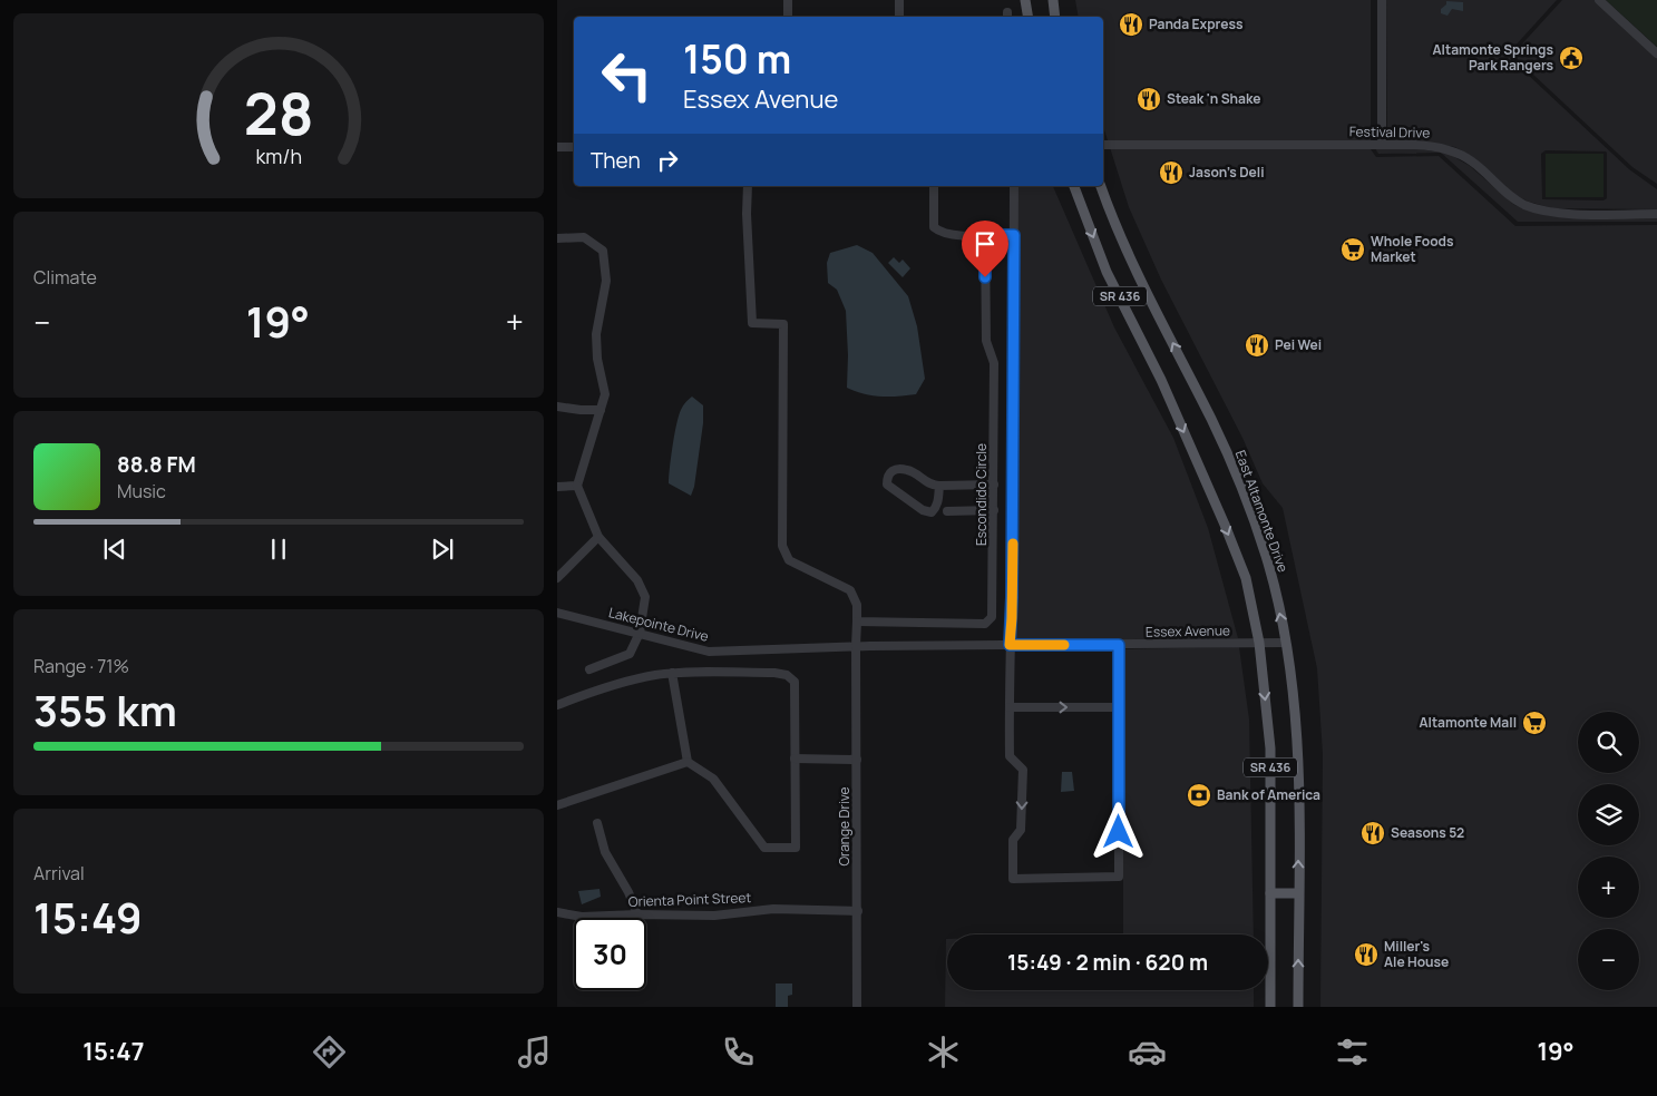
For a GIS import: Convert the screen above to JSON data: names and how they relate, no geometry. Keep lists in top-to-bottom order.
{
  "streets": {
    "main road": ["SR 436", "East Altamonte Drive"],
    "street": [
      "Festival Drive",
      "Escondido Circle",
      "Lakepointe Drive",
      "Essex Avenue",
      "Orange Drive",
      "Orienta Point Street"
    ]
  },
  "crossings": [
    ["SR 436", "Essex Avenue"],
    ["East Altamonte Drive", "Essex Avenue"],
    ["Lakepointe Drive", "Essex Avenue"],
    ["Lakepointe Drive", "Orange Drive"],
    ["Essex Avenue", "Orange Drive"],
    ["Orange Drive", "Orienta Point Street"]
  ],
  "places": {
    "restaurant": [
      "Panda Express",
      "Steak 'n Shake",
      "Jason's Deli",
      "Pei Wei",
      "Seasons 52",
      "Miller's Ale House"
    ],
    "public building": ["Altamonte Springs Park Rangers"],
    "supermarket": ["Whole Foods Market", "Altamonte Mall"],
    "bank": ["Bank of America"]
  },
  "page": {
    "turn": ["150 m", "Essex Avenue"],
    "then": "Then",
    "tile": [
      "Climate",
      ["Range · 71%", "355 km"],
      ["Arrival", "15:49"]
    ],
    "heat": ["−", "19°", "+"],
    "song": ["88.8 FM", "Music"],
    "map_buttons": ["+", "−"],
    "limit": "30",
    "trip": "15:49 · 2 min · 620 m",
    "tabs": ["15:47", "19°"],
    "gauge": ["28", "km/h"]
  }
}
